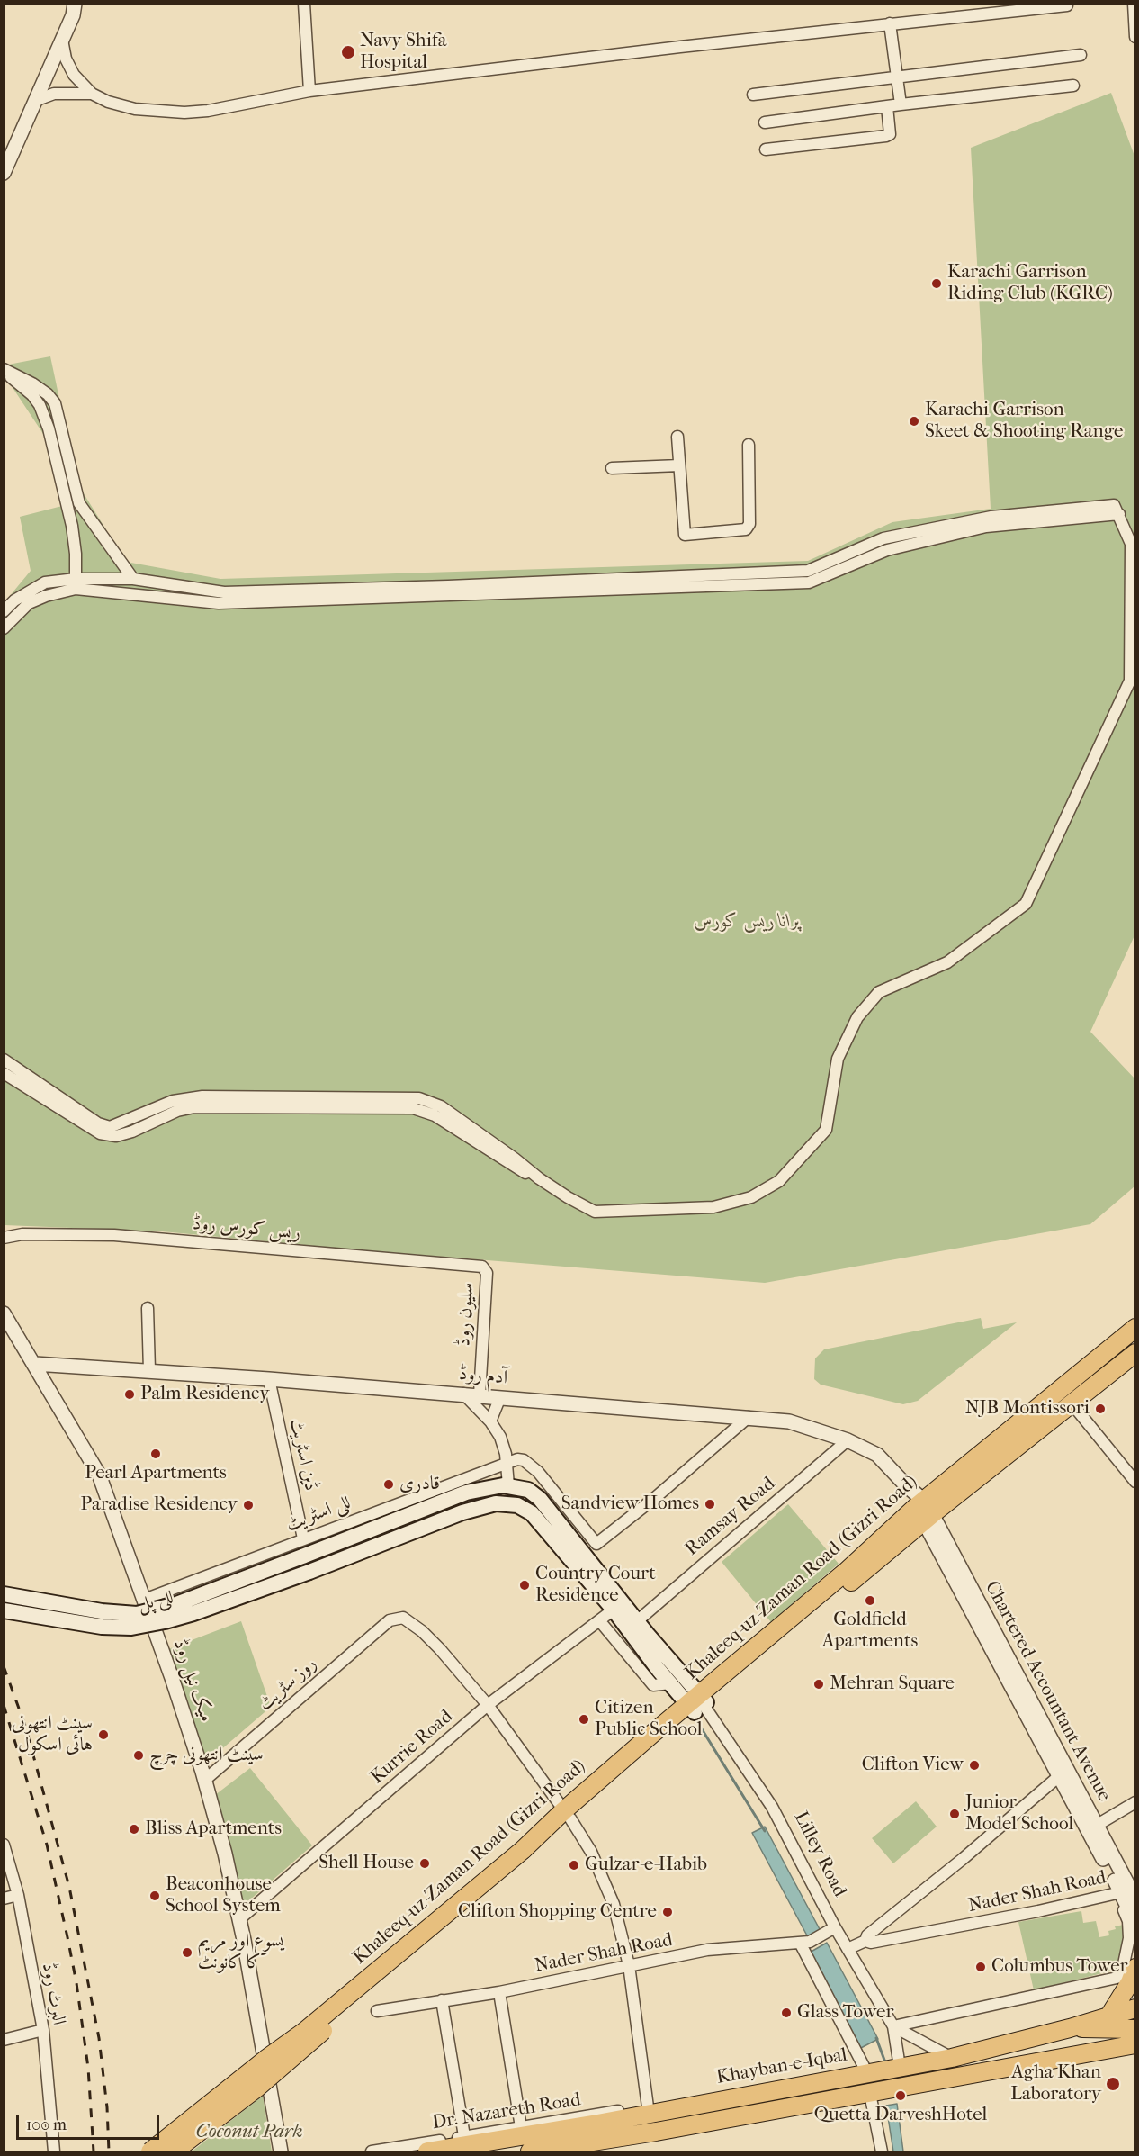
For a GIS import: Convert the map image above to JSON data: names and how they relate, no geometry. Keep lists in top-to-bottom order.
{
  "streets": {
    "main road": [
      "Khaleeq-uz-Zaman Road (Gizri Road)",
      "للی پل",
      "Lilley Road",
      "Khayban-e-Iqbal"
    ],
    "street": [
      "ریس کورس روڈ",
      "سلیون روڈ",
      "آدم روڈ",
      "ڈین اسٹریٹ",
      "للی اسٹریٹ",
      "Ramsay Road",
      "میک نیل روڈ",
      "روز سٹریٹ",
      "Chartered Accountant Avenue",
      "Kurrie Road",
      "Nader Shah Road",
      "البرٹ روڈ",
      "Dr. Nazareth Road"
    ]
  },
  "crossings": [
    ["ریس کورس روڈ", "سلیون روڈ"],
    ["سلیون روڈ", "آدم روڈ"],
    ["آدم روڈ", "ڈین اسٹریٹ"],
    ["آدم روڈ", "Ramsay Road"],
    ["آدم روڈ", "Khaleeq-uz-Zaman Road (Gizri Road)"],
    ["آدم روڈ", "میک نیل روڈ"],
    ["آدم روڈ", "Chartered Accountant Avenue"],
    ["ڈین اسٹریٹ", "للی اسٹریٹ"],
    ["للی اسٹریٹ", "میک نیل روڈ"],
    ["Khaleeq-uz-Zaman Road (Gizri Road)", "Chartered Accountant Avenue"],
    ["Khaleeq-uz-Zaman Road (Gizri Road)", "Lilley Road"],
    ["للی پل", "Lilley Road"],
    ["میک نیل روڈ", "روز سٹریٹ"],
    ["میک نیل روڈ", "Kurrie Road"],
    ["روز سٹریٹ", "Kurrie Road"],
    ["Chartered Accountant Avenue", "Nader Shah Road"],
    ["Kurrie Road", "Lilley Road"],
    ["Lilley Road", "Nader Shah Road"],
    ["Lilley Road", "Khayban-e-Iqbal"],
    ["Khayban-e-Iqbal", "Dr. Nazareth Road"]
  ],
  "parks": ["پرانا ریس کورس", "Coconut Park"],
  "places": [
    "Navy Shifa Hospital",
    "Karachi Garrison Riding Club (KGRC)",
    "Karachi Garrison Skeet & Shooting Range",
    "Palm Residency",
    "NJB Montissori",
    "Pearl Apartments",
    "قادری",
    "Sandview Homes",
    "Paradise Residency",
    "Country Court Residence",
    "Goldfield Apartments",
    "Mehran Square",
    "Citizen Public School",
    "سینٹ انتھونی ہائی اسکول",
    "سینٹ انتھونی چرچ",
    "Clifton View",
    "Junior Model School",
    "Bliss Apartments",
    "Shell House",
    "Gulzar-e-Habib",
    "Beaconhouse School System",
    "Clifton Shopping Centre",
    "یسوع اور مریم کا کانونٹ",
    "Columbus Tower",
    "Glass Tower",
    "Agha Khan Laboratory",
    "Quetta DarveshHotel"
  ],
  "scale_bar": "100 m"
}
